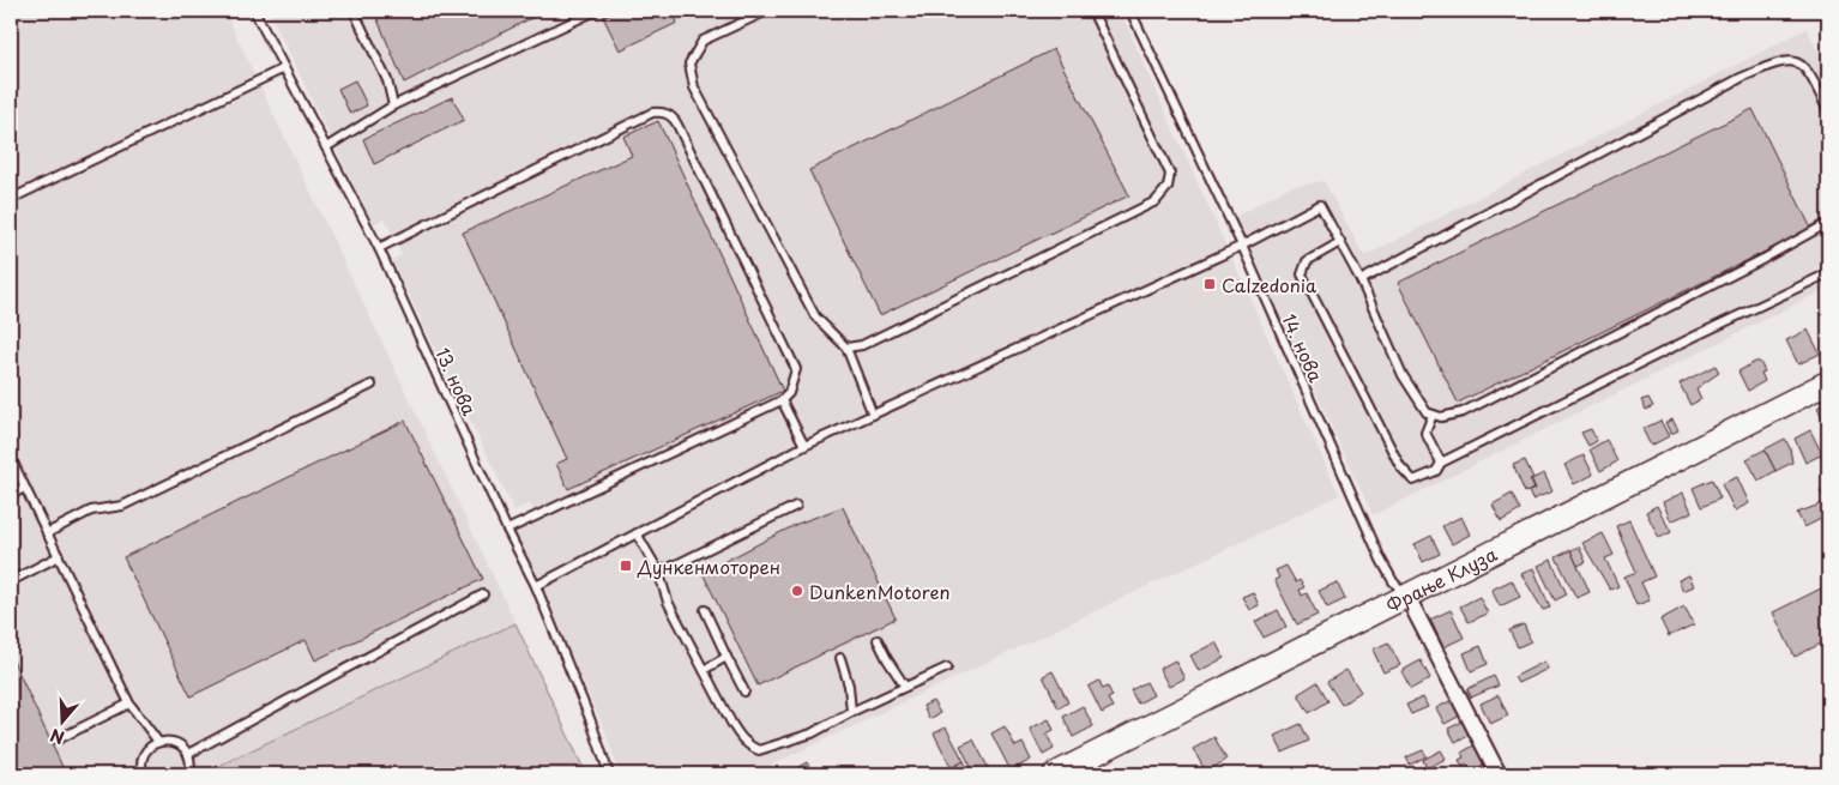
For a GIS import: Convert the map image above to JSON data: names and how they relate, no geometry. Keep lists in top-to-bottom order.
{
  "streets": {
    "main road": ["Фрање Клуза"],
    "lane": ["14. нова", "13. нова"]
  },
  "crossings": [
    ["14. нова", "Фрање Клуза"]
  ],
  "places": {
    "transit": ["Calzedonia", "Дункенмоторен"],
    "other": ["DunkenMotoren"]
  },
  "north": "bottom"
}
